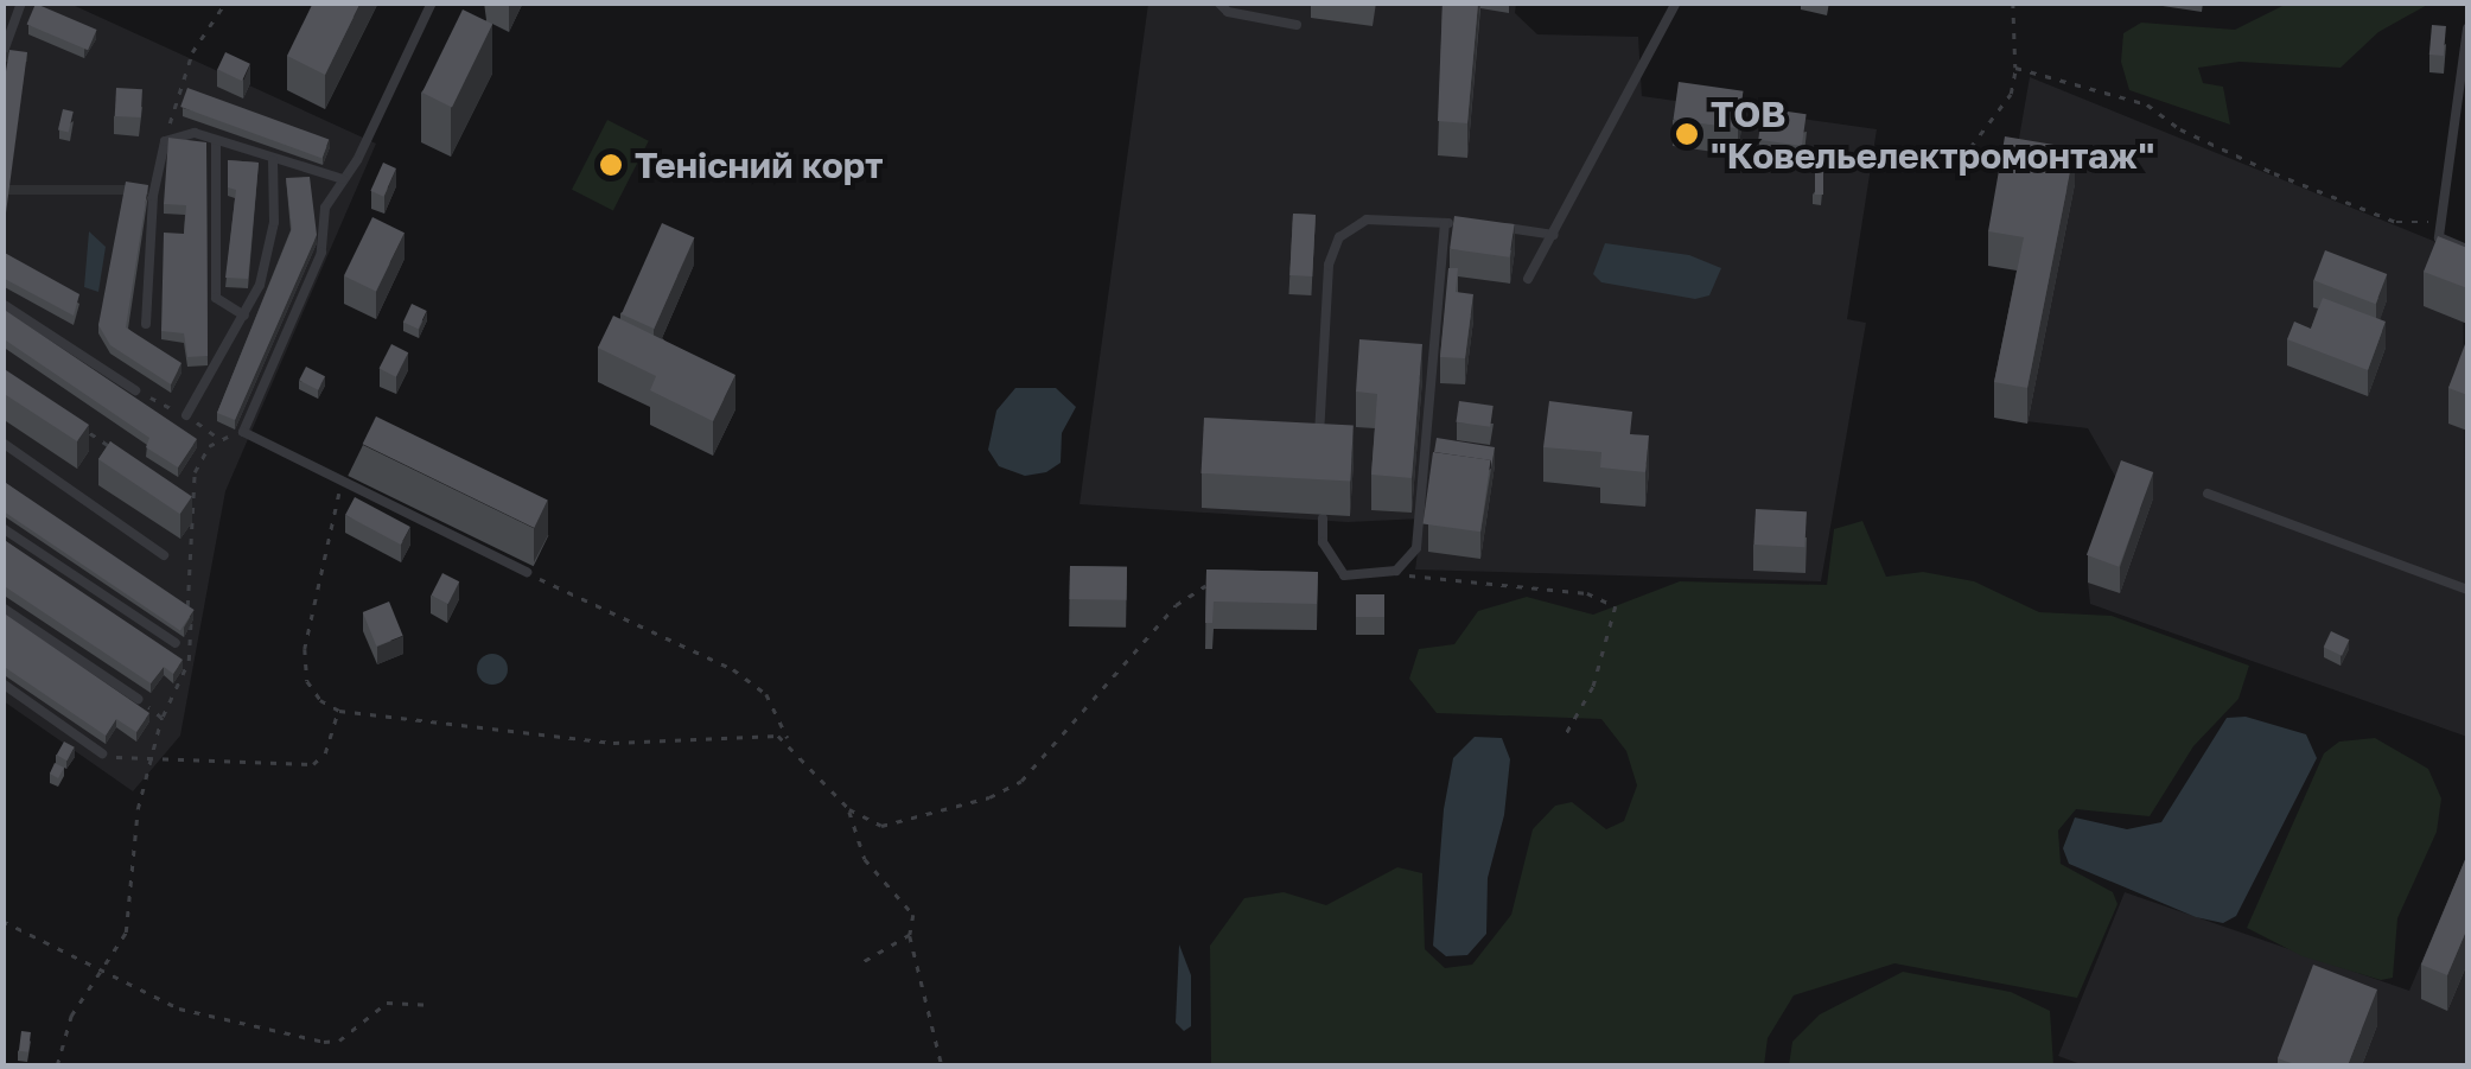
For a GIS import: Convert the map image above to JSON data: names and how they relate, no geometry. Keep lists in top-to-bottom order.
{
  "places": ["ТОВ \"Ковельелектромонтаж\"", "Тенісний корт"]
}
